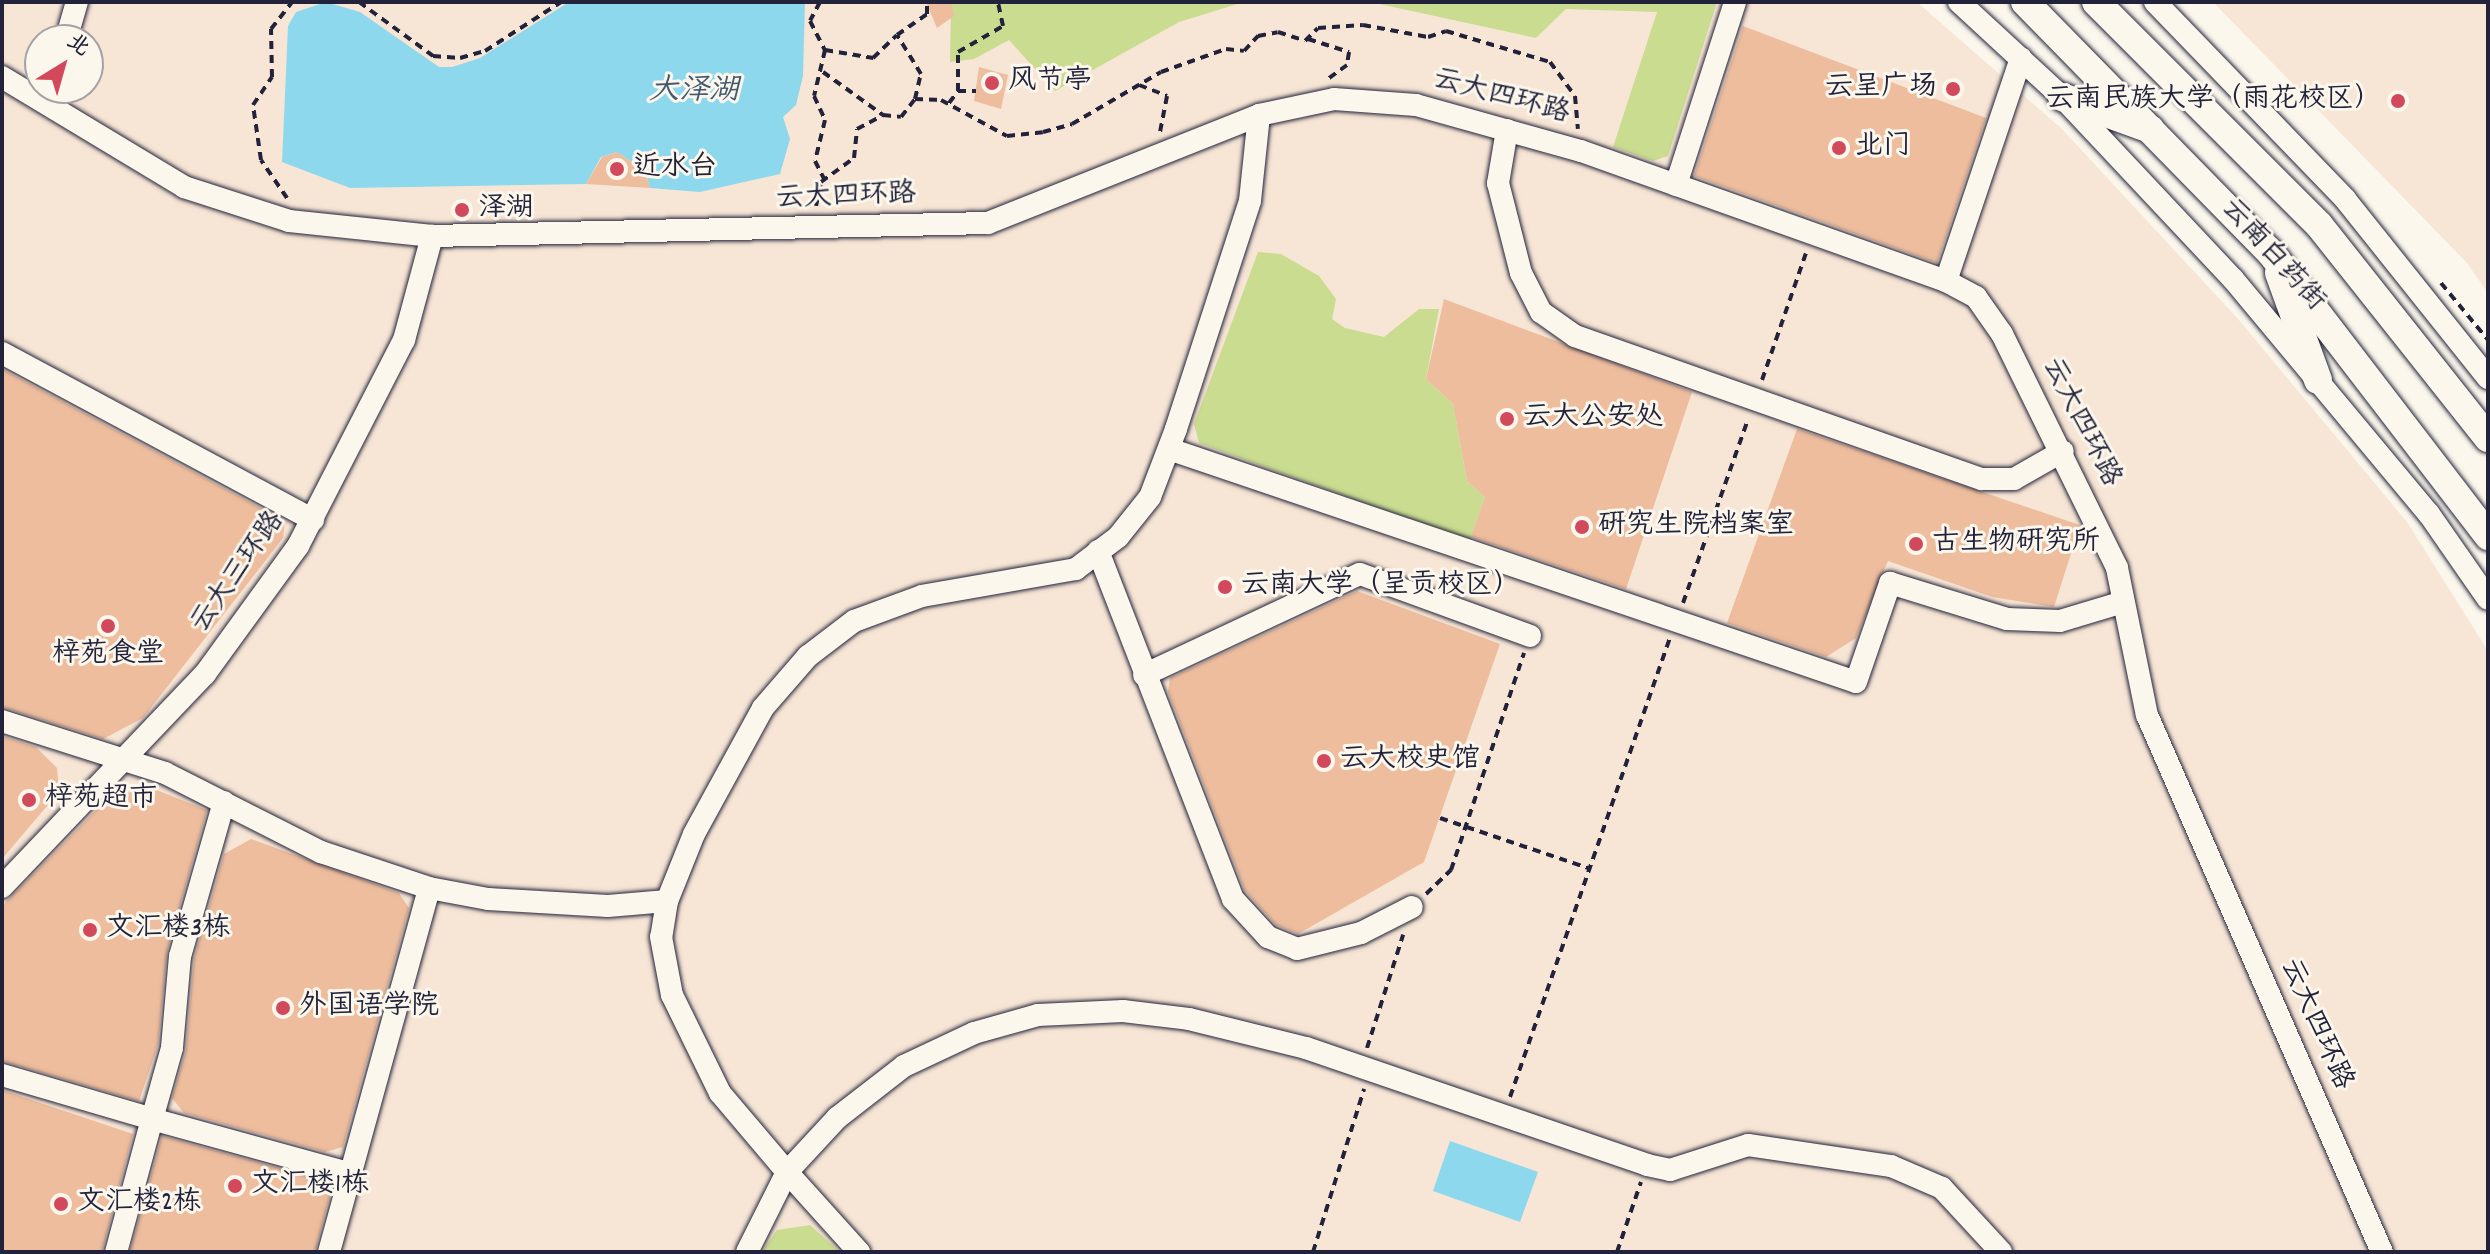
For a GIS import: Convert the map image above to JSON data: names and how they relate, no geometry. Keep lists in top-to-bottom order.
{
  "streets": {
    "main road": ["云南白药街"],
    "street": ["云大四环路", "云大三环路"]
  },
  "crossings": [
    ["云大四环路", "云大三环路"]
  ],
  "water": ["大泽湖"],
  "places": [
    "风节亭",
    "云呈广场",
    "云南民族大学（雨花校区）",
    "北门",
    "近水台",
    "泽湖",
    "云大公安处",
    "研究生院档案室",
    "古生物研究所",
    "云南大学（呈贡校区）",
    "梓苑食堂",
    "云大校史馆",
    "梓苑超市",
    "文汇楼3栋",
    "外国语学院",
    "文汇楼1栋",
    "文汇楼2栋"
  ],
  "north": "top right"
}
